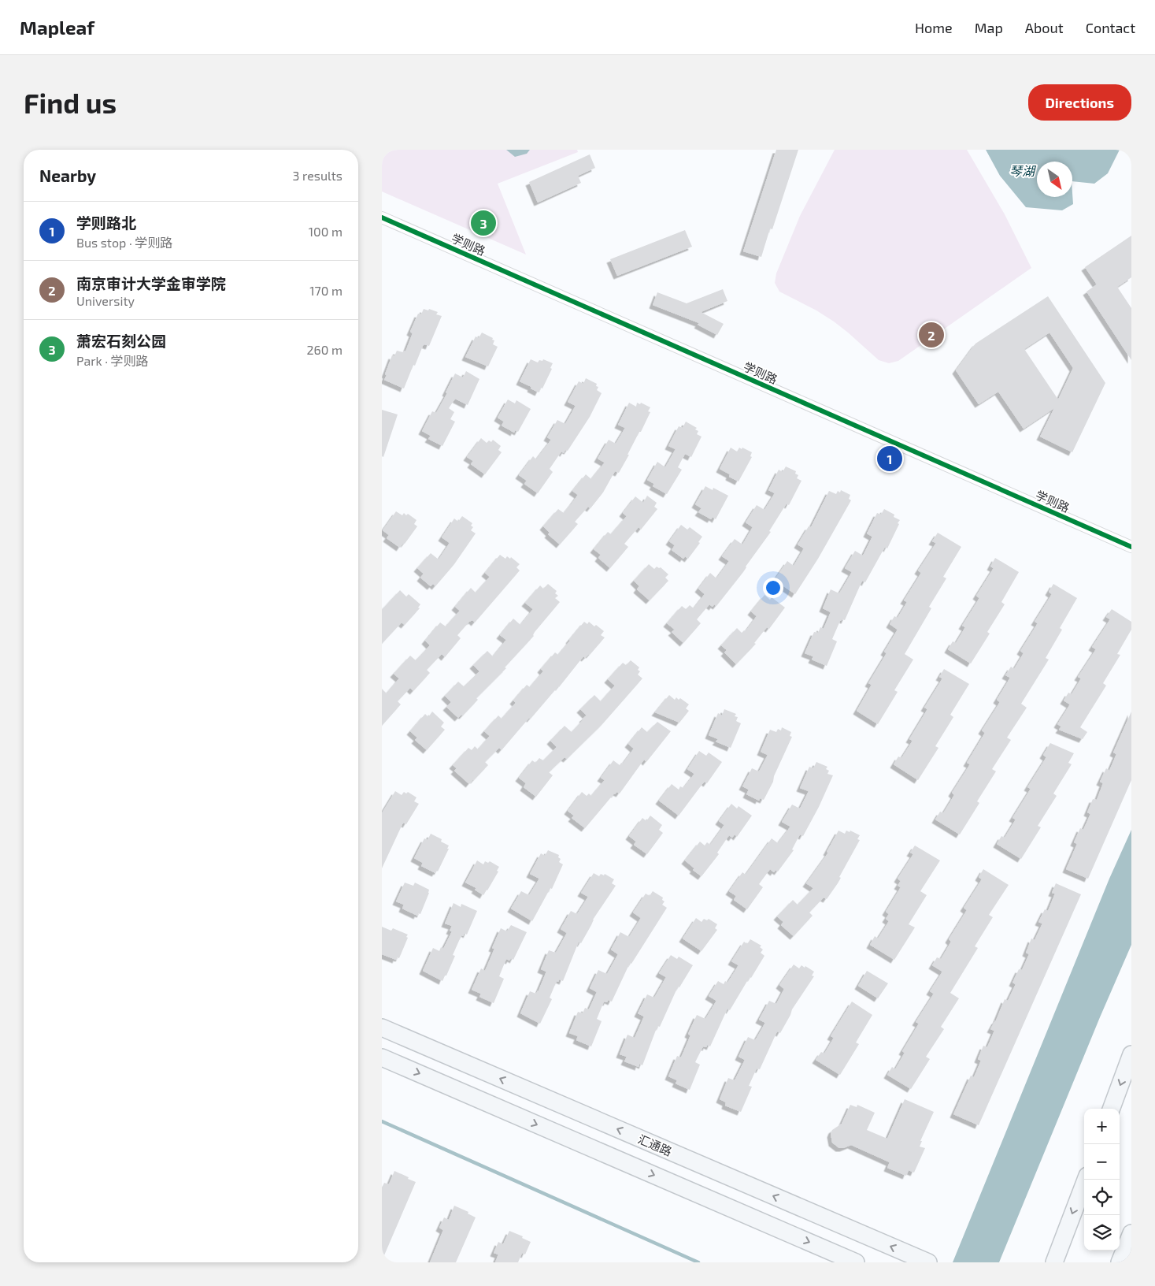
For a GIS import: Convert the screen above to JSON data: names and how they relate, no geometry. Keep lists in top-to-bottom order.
{
  "streets": {
    "main road": ["汇通路"],
    "street": ["学则路"]
  },
  "water": ["琴湖"],
  "north": "bottom right",
  "page": {
    "header": "Mapleaf",
    "nav": [
      "Home",
      "Map",
      "About",
      "Contact"
    ],
    "buttons": "Directions",
    "title": "Find us",
    "heading": ["Nearby", "3 results"],
    "list": [
      {
        "mark": "1",
        "name": "学则路北",
        "note": "Bus stop · 学则路",
        "value": "100 m"
      },
      {
        "mark": "2",
        "name": "南京审计大学金审学院",
        "note": "University",
        "value": "170 m"
      },
      {
        "mark": "3",
        "name": "萧宏石刻公园",
        "note": "Park · 学则路",
        "value": "260 m"
      }
    ],
    "pins": ["3", "2", "1"],
    "map_buttons": ["+", "−"]
  }
}
